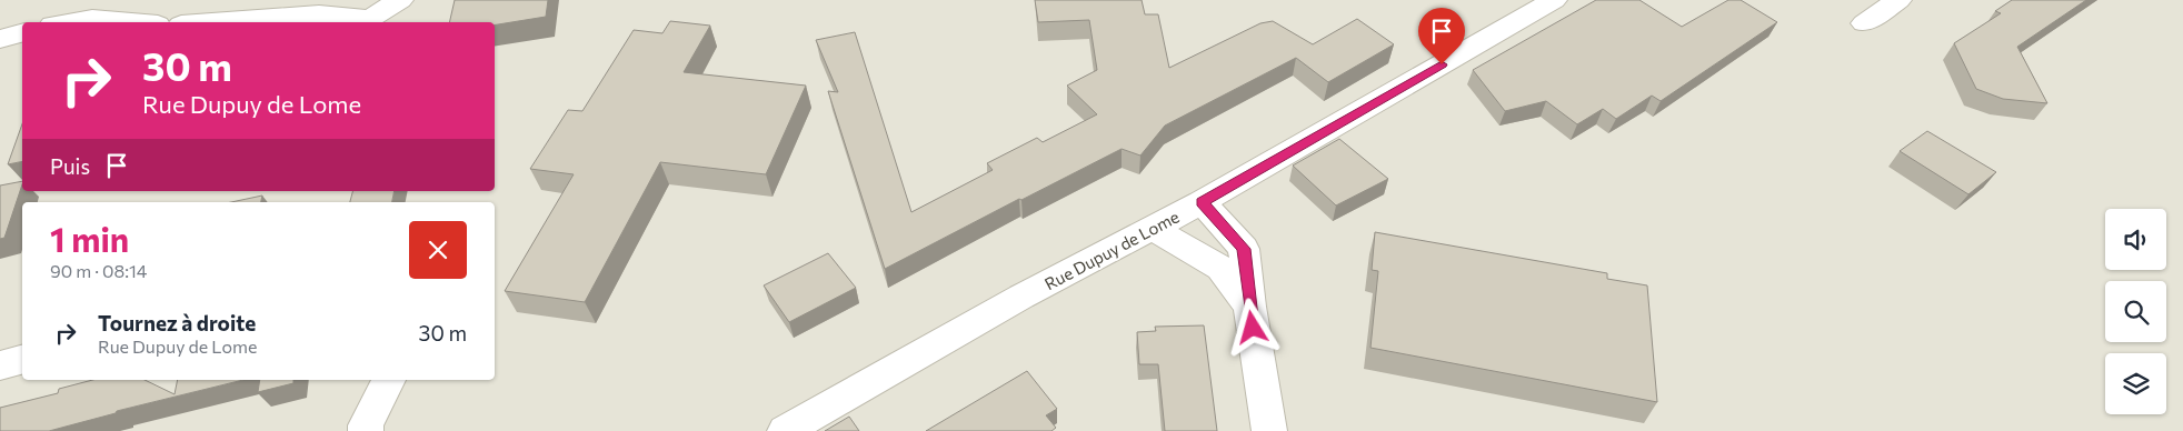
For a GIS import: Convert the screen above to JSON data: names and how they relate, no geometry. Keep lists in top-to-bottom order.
{
  "streets": {
    "street": ["Rue Dupuy de Lome"]
  },
  "page": {
    "turn": ["30 m", "Rue Dupuy de Lome"],
    "then": "Puis",
    "heading": ["1 min", "90 m · 08:14"],
    "list": [
      {
        "name": "Tournez à droite",
        "note": "Rue Dupuy de Lome",
        "value": "30 m"
      }
    ]
  }
}
